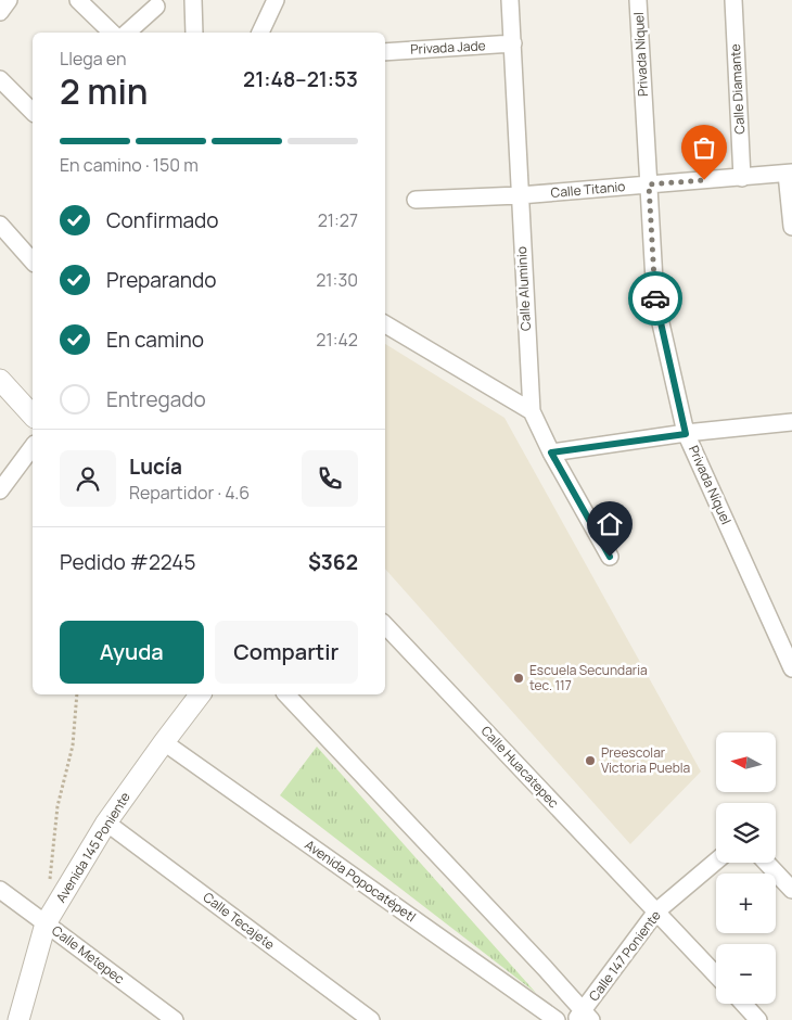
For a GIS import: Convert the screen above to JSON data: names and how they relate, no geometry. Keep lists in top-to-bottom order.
{
  "streets": {
    "street": [
      "Privada Jade",
      "Privada Níquel",
      "Calle Diamante",
      "Calle Titanio",
      "Calle Aluminio",
      "Calle Huacatepec",
      "Avenida 145 Poniente",
      "Avenida Popocatépetl",
      "Calle Tecajete",
      "Calle Metepec",
      "Calle 147 Poniente"
    ]
  },
  "crossings": [
    ["Privada Jade", "Calle Aluminio"],
    ["Privada Níquel", "Calle Titanio"],
    ["Calle Diamante", "Calle Titanio"],
    ["Calle Titanio", "Calle Aluminio"],
    ["Calle Huacatepec", "Calle 147 Poniente"],
    ["Avenida 145 Poniente", "Avenida Popocatépetl"],
    ["Avenida 145 Poniente", "Calle Tecajete"],
    ["Avenida 145 Poniente", "Calle Metepec"]
  ],
  "places": ["Escuela Secundaria tec. 117", "Preescolar Victoria Puebla"],
  "north": "left",
  "page": {
    "heading": ["2 min", "Llega en", "21:48–21:53"],
    "panel": [
      "Lucía",
      "Repartidor · 4.6",
      "Pedido #2245",
      "$362"
    ],
    "bar": "En camino · 150 m",
    "list": [
      ["Confirmado", "21:27"],
      ["Preparando", "21:30"],
      ["En camino", "21:42"],
      "Entregado"
    ],
    "buttons": ["Ayuda", "Compartir"],
    "map_buttons": ["+", "−"]
  }
}
